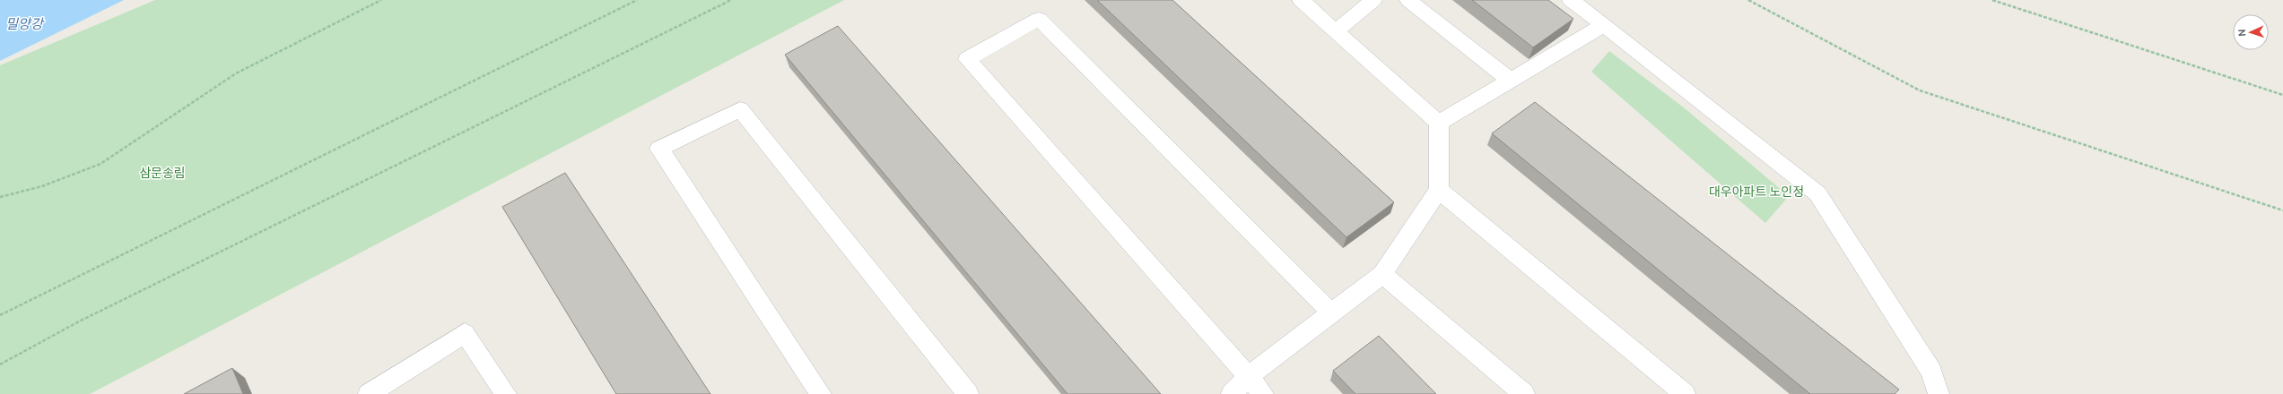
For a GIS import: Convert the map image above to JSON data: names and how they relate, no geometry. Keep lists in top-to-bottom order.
{
  "water": ["밀양강"],
  "parks": ["삼문송림", "대우아파트 노인정"],
  "north": "left"
}
